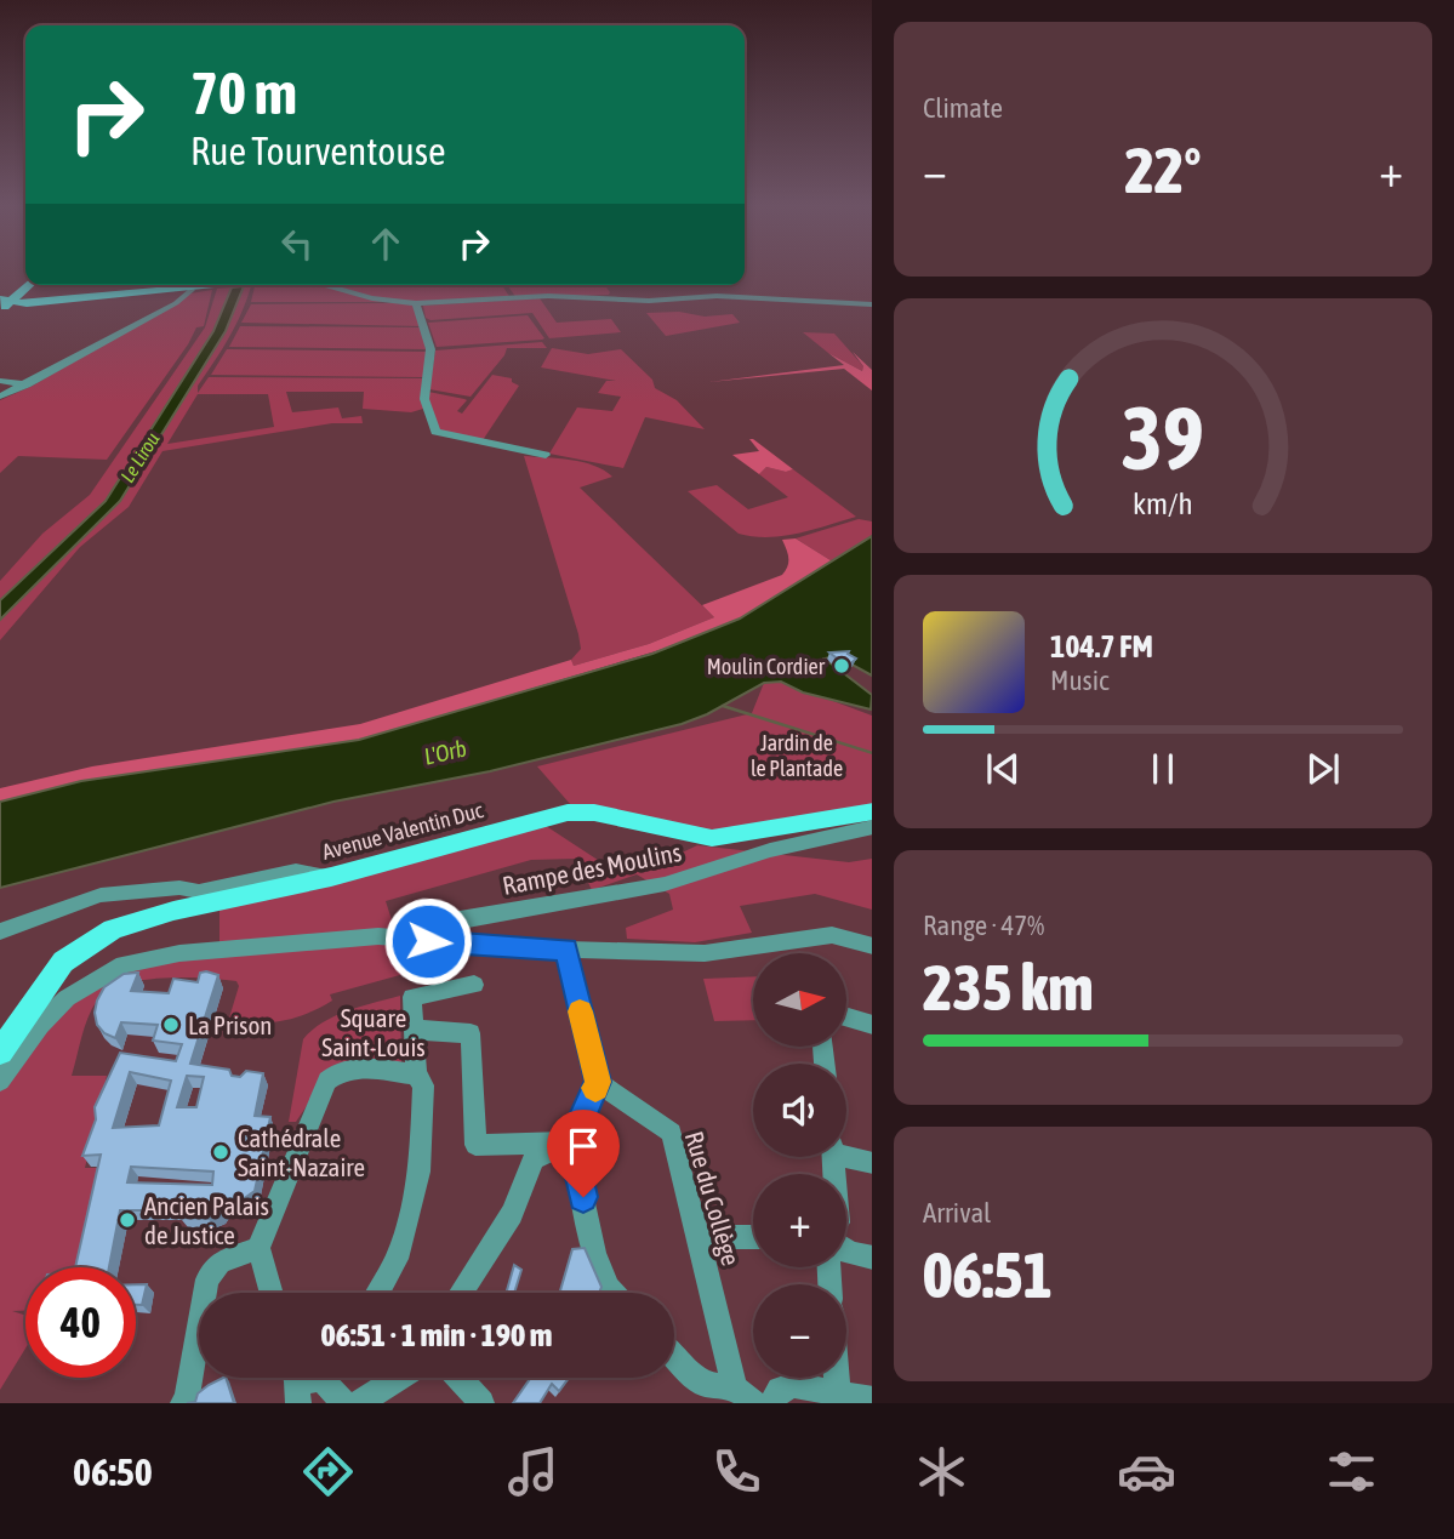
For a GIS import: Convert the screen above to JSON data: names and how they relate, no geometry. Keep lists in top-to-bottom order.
{
  "streets": {
    "main road": ["Avenue Valentin Duc"],
    "street": ["Rampe des Moulins", "Rue du Collège"]
  },
  "water": ["Le Lirou", "L'Orb"],
  "parks": ["Jardin de le Plantade", "Square Saint-Louis"],
  "places": [
    "Moulin Cordier",
    "La Prison",
    "Cathédrale Saint-Nazaire",
    "Ancien Palais de Justice"
  ],
  "north": "right",
  "page": {
    "tile": [
      "Climate",
      ["Range · 47%", "235 km"],
      ["Arrival", "06:51"]
    ],
    "turn": ["70 m", "Rue Tourventouse"],
    "heat": ["−", "22°", "+"],
    "song": ["104.7 FM", "Music"],
    "map_buttons": ["+", "−"],
    "limit": "40",
    "trip": "06:51 · 1 min · 190 m",
    "tabs": "06:50",
    "gauge": ["39", "km/h"]
  }
}
